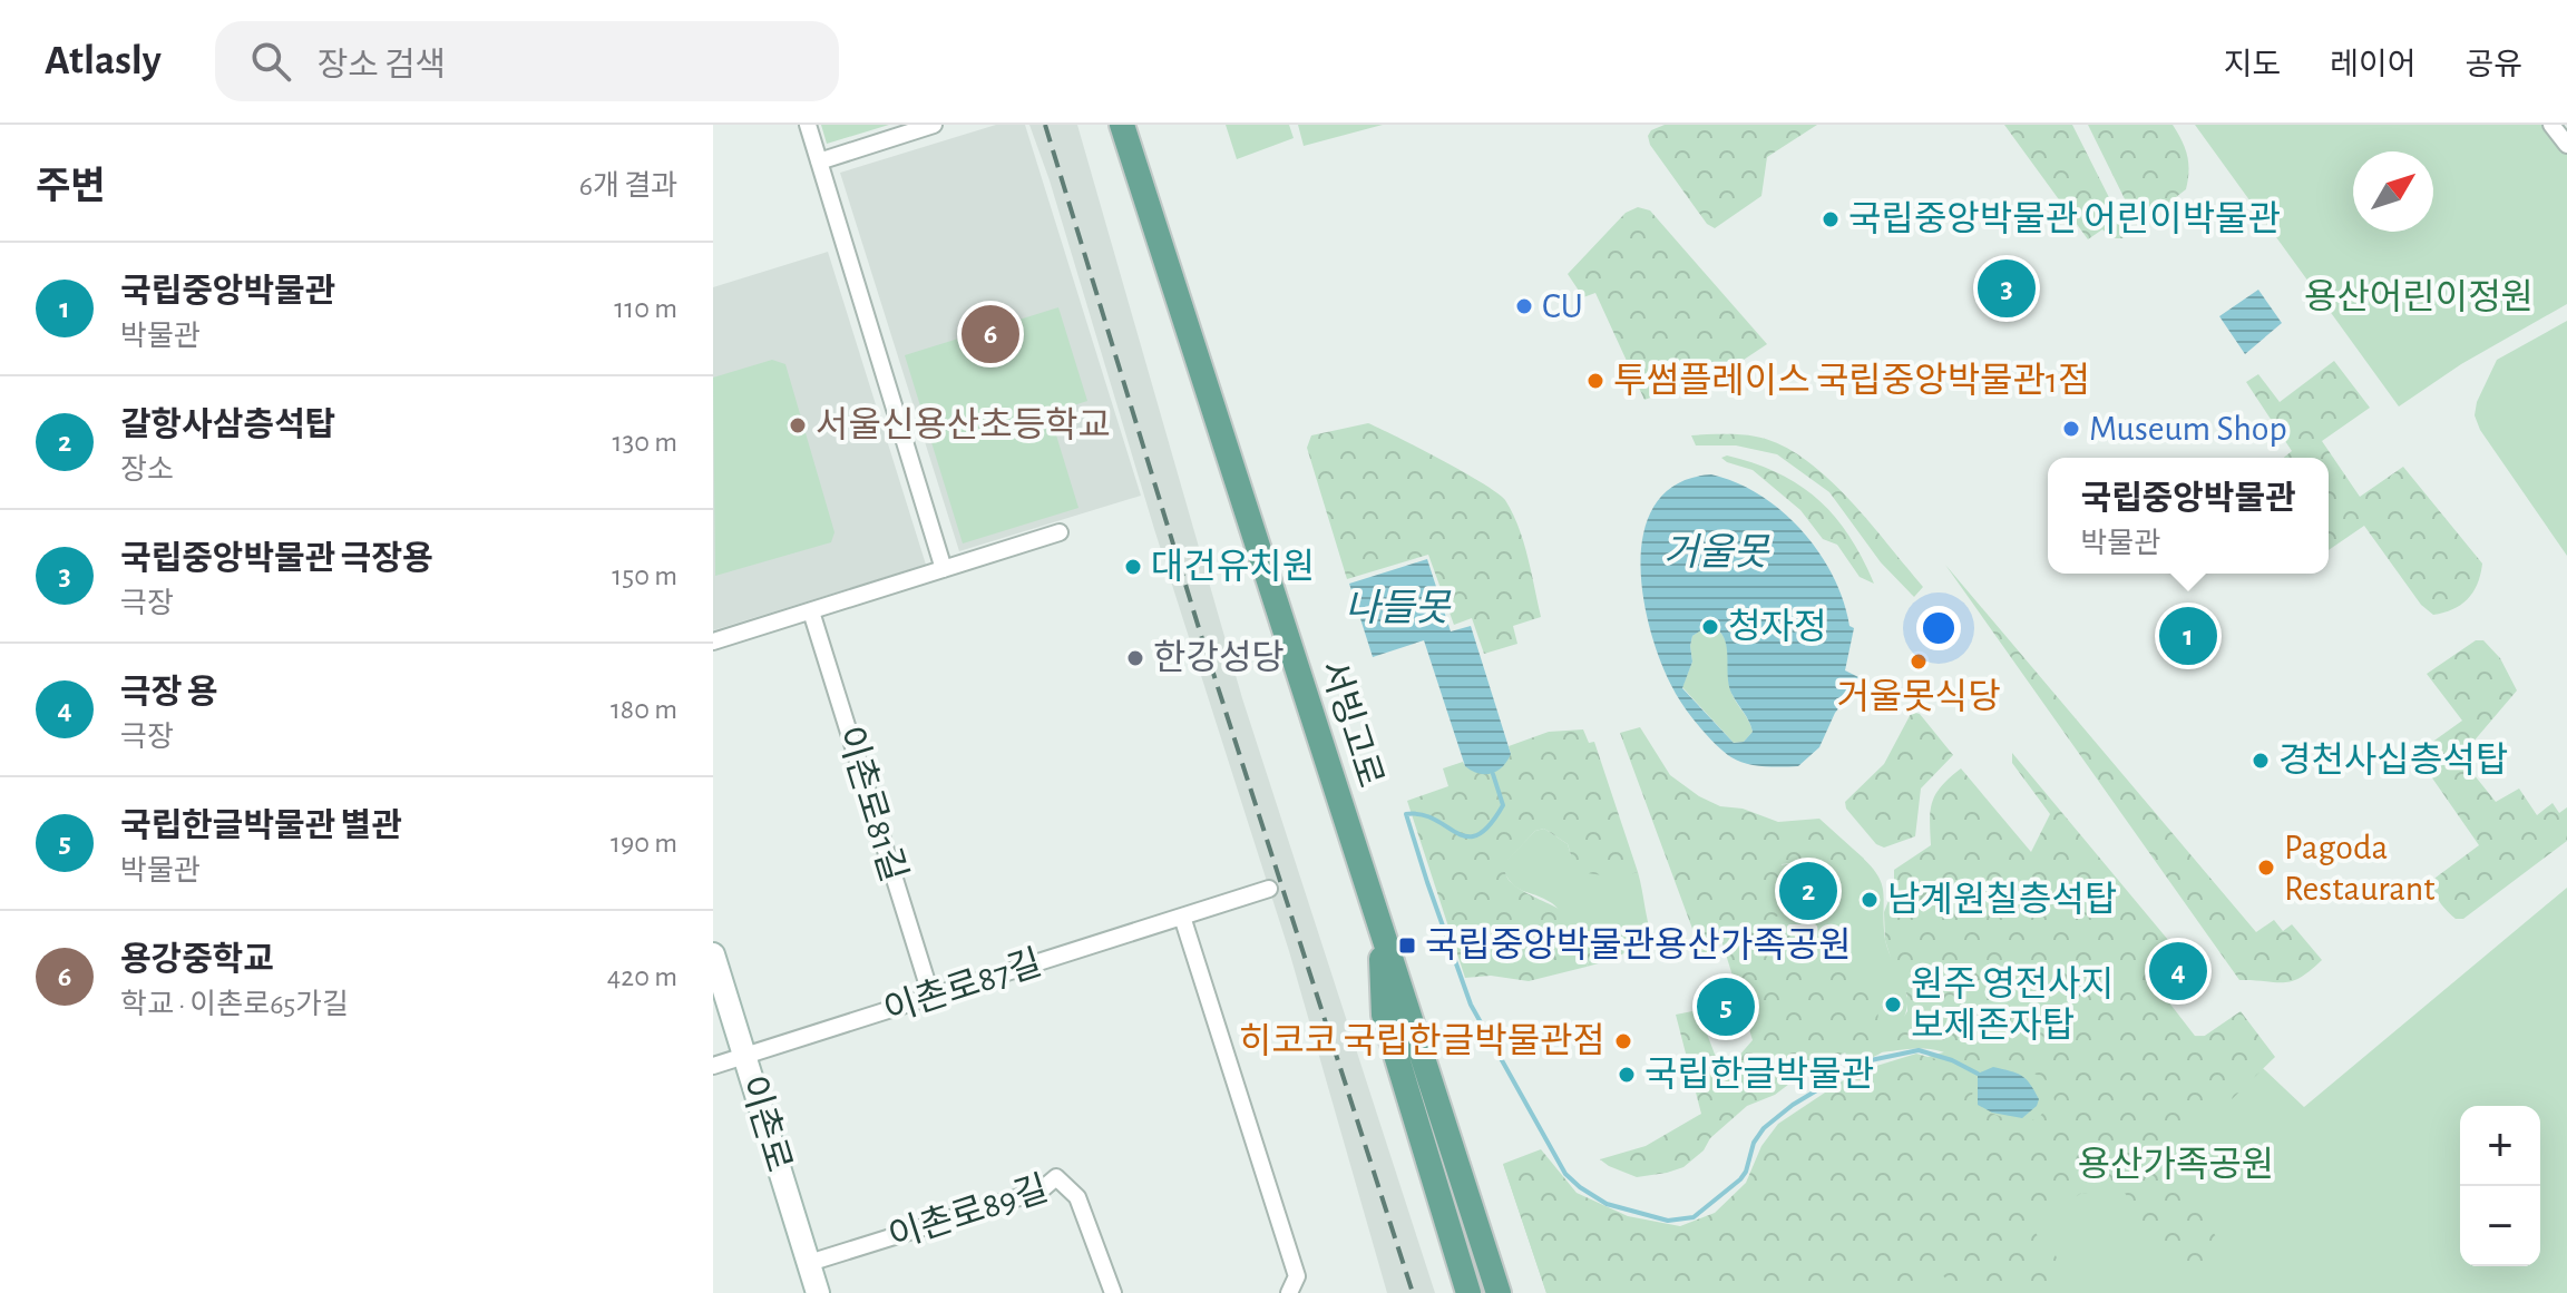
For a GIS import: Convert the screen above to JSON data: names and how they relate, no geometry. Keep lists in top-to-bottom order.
{
  "streets": {
    "main road": ["서빙고로"],
    "street": [
      "이촌로81길",
      "이촌로87길",
      "이촌로",
      "이촌로89길"
    ]
  },
  "crossings": [
    ["이촌로81길", "이촌로87길"],
    ["이촌로87길", "이촌로"],
    ["이촌로", "이촌로89길"]
  ],
  "water": ["거울못", "나들못"],
  "parks": ["용산어린이정원", "용산가족공원"],
  "places": {
    "other": [
      "국립중앙박물관 어린이박물관",
      "CU",
      "투썸플레이스 국립중앙박물관1점",
      "서울신용산초등학교",
      "Museum Shop",
      "대건유치원",
      "청자정",
      "한강성당",
      "거울못식당",
      "경천사십층석탑",
      "Pagoda Restaurant",
      "남계원칠층석탑",
      "원주 영전사지 보제존자탑",
      "히코코 국립한글박물관점",
      "국립한글박물관"
    ],
    "transit": ["국립중앙박물관용산가족공원"]
  },
  "north": "top right",
  "page": {
    "header": "Atlasly",
    "search": "장소 검색",
    "nav": ["지도", "레이어", "공유"],
    "heading": ["주변", "6개 결과"],
    "list": [
      {
        "mark": "1",
        "name": "국립중앙박물관",
        "note": "박물관",
        "value": "110 m"
      },
      {
        "mark": "2",
        "name": "갈항사삼층석탑",
        "note": "장소",
        "value": "130 m"
      },
      {
        "mark": "3",
        "name": "국립중앙박물관 극장용",
        "note": "극장",
        "value": "150 m"
      },
      {
        "mark": "4",
        "name": "극장 용",
        "note": "극장",
        "value": "180 m"
      },
      {
        "mark": "5",
        "name": "국립한글박물관 별관",
        "note": "박물관",
        "value": "190 m"
      },
      {
        "mark": "6",
        "name": "용강중학교",
        "note": "학교 · 이촌로65가길",
        "value": "420 m"
      }
    ],
    "pins": [
      "3",
      "6",
      "1",
      "2",
      "4",
      "5"
    ],
    "popup": ["국립중앙박물관", "박물관"],
    "map_buttons": ["+", "−"]
  }
}
